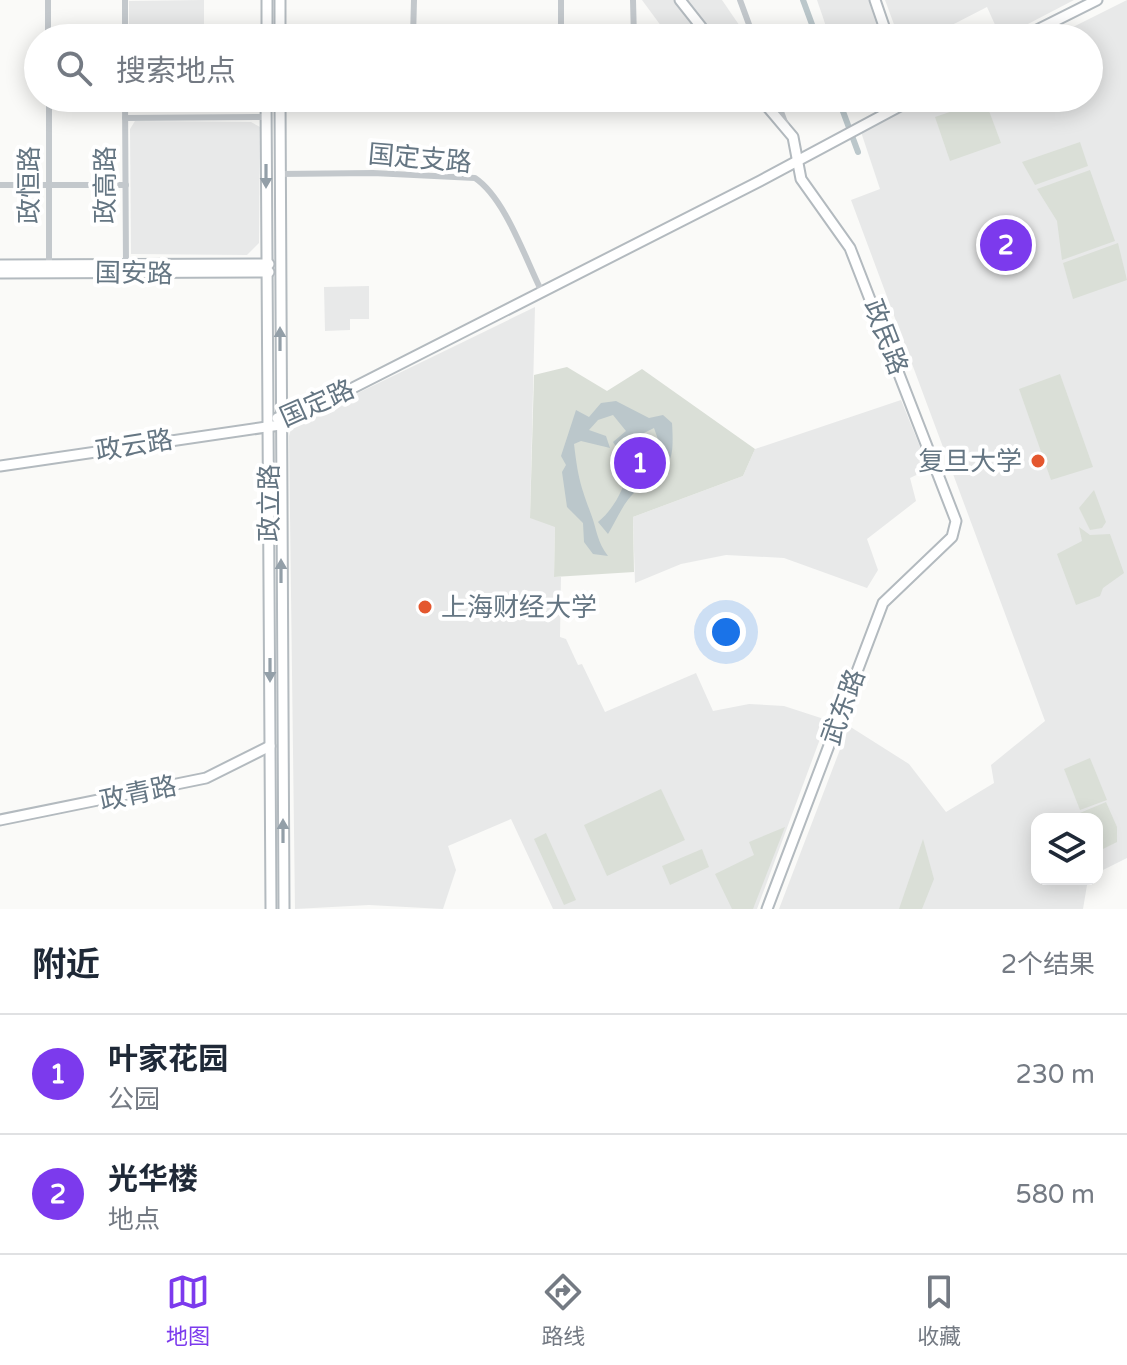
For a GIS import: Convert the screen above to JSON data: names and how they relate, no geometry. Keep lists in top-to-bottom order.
{
  "streets": {
    "street": [
      "国定支路",
      "政恒路",
      "政高路",
      "国安路",
      "政民路",
      "国定路",
      "政云路",
      "政立路",
      "武东路",
      "政青路"
    ]
  },
  "crossings": [
    ["国定支路", "国定路"],
    ["国定支路", "政立路"],
    ["政恒路", "国安路"],
    ["政高路", "国安路"],
    ["国安路", "政立路"],
    ["政民路", "国定路"],
    ["政民路", "武东路"],
    ["国定路", "政云路"],
    ["国定路", "政立路"],
    ["政云路", "政立路"],
    ["政立路", "政青路"]
  ],
  "places": ["复旦大学", "上海财经大学"],
  "page": {
    "search": "搜索地点",
    "pins": ["2", "1"],
    "heading": ["附近", "2个结果"],
    "list": [
      {
        "mark": "1",
        "name": "叶家花园",
        "note": "公园",
        "value": "230 m"
      },
      {
        "mark": "2",
        "name": "光华楼",
        "note": "地点",
        "value": "580 m"
      }
    ],
    "nav": ["地图", "路线", "收藏"]
  }
}
